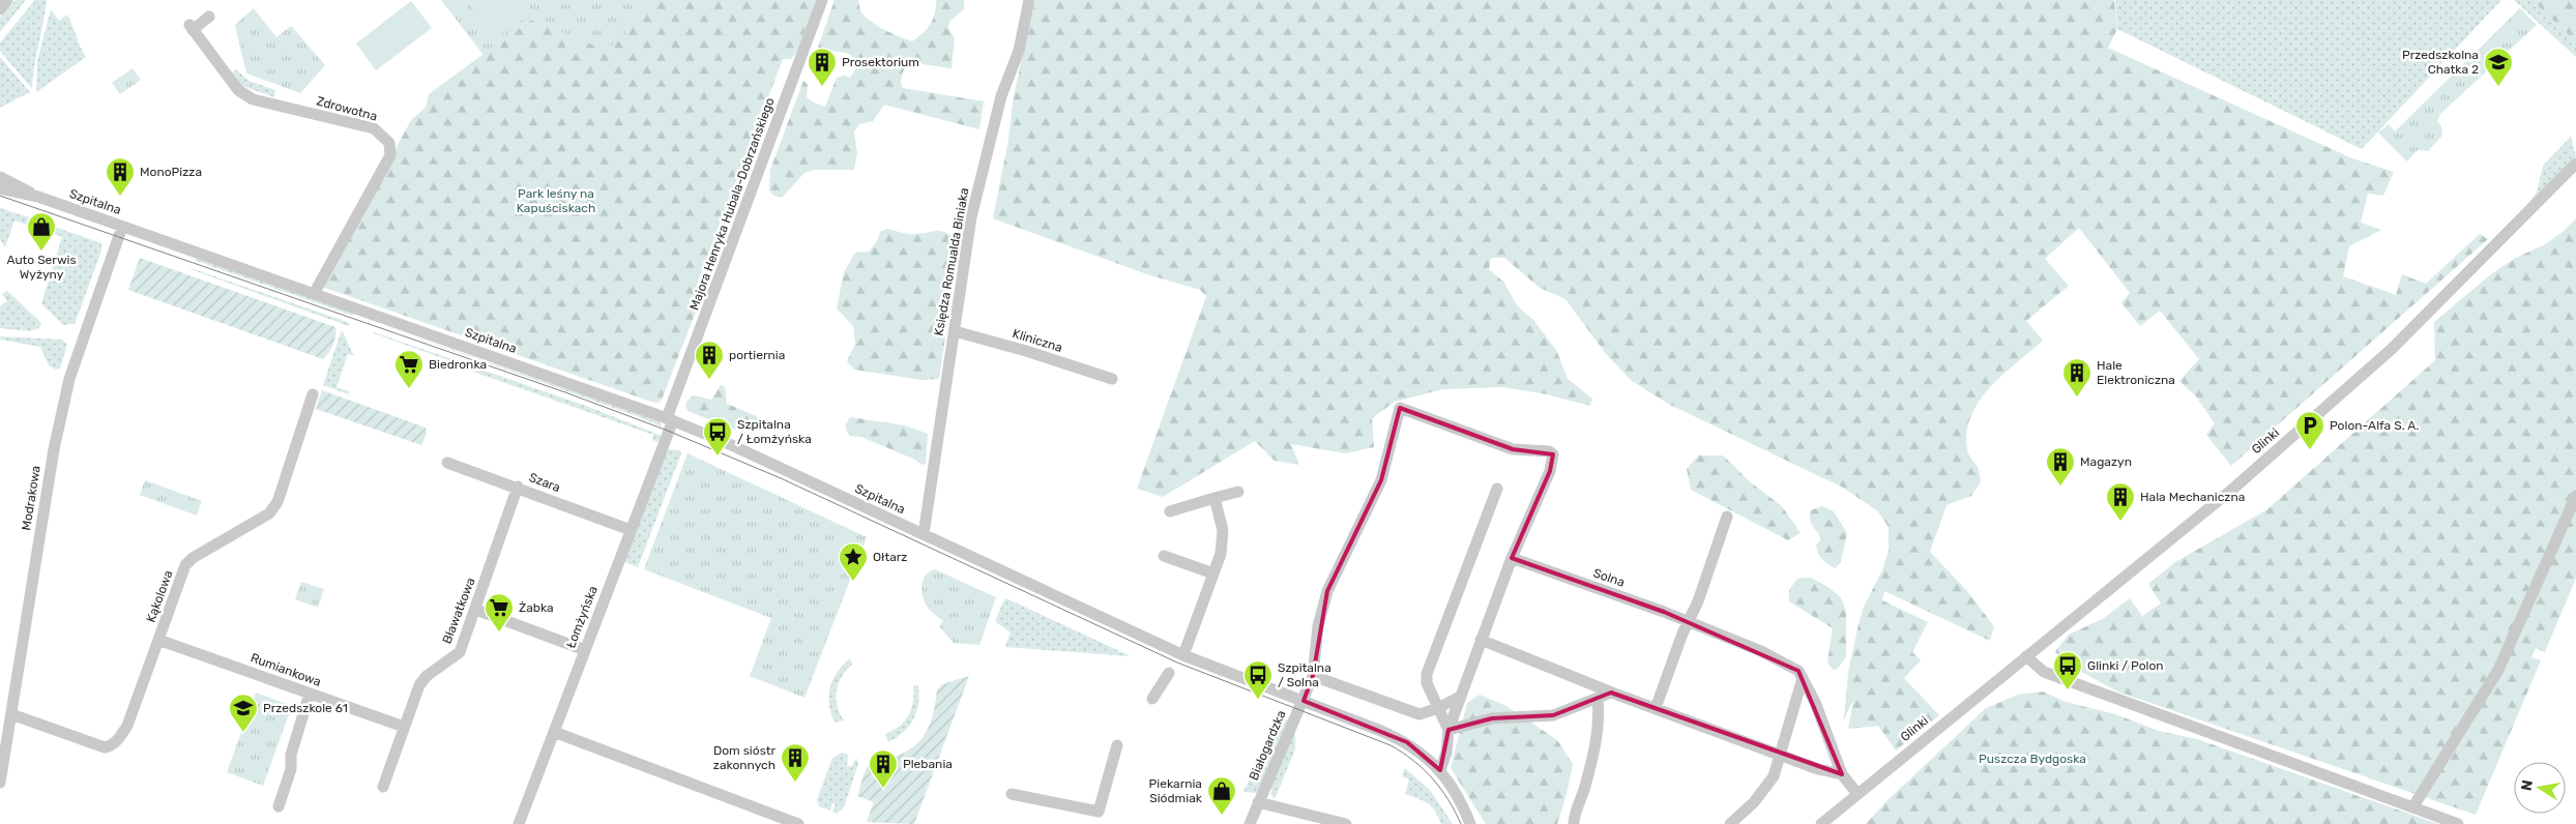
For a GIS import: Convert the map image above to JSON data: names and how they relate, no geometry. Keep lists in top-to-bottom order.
{
  "streets": {
    "street": [
      "Zdrowotna",
      "Szpitalna",
      "Majora Henryka Hubala-Dobrzańskiego",
      "Księdza Romualda Biniaka",
      "Kliniczna",
      "Glinki",
      "Szara",
      "Modrakowa",
      "Solna",
      "Kąkolowa",
      "Bławatkowa",
      "Łomżyńska",
      "Rumiankowa",
      "Białogardzka"
    ]
  },
  "crossings": [
    ["Zdrowotna", "Szpitalna"],
    ["Szpitalna", "Majora Henryka Hubala-Dobrzańskiego"],
    ["Szpitalna", "Księdza Romualda Biniaka"],
    ["Szpitalna", "Modrakowa"],
    ["Szpitalna", "Łomżyńska"],
    ["Szpitalna", "Białogardzka"],
    ["Majora Henryka Hubala-Dobrzańskiego", "Łomżyńska"],
    ["Księdza Romualda Biniaka", "Kliniczna"],
    ["Glinki", "Solna"],
    ["Szara", "Bławatkowa"],
    ["Szara", "Łomżyńska"],
    ["Modrakowa", "Kąkolowa"],
    ["Solna", "Białogardzka"],
    ["Kąkolowa", "Rumiankowa"],
    ["Bławatkowa", "Rumiankowa"]
  ],
  "parks": ["Park leśny na Kapuściskach", "Puszcza Bydgoska"],
  "places": {
    "building": [
      "Prosektorium",
      "MonoPizza",
      "portiernia",
      "Hale Elektroniczna",
      "Magazyn",
      "Hala Mechaniczna",
      "Dom sióstr zakonnych",
      "Plebania"
    ],
    "school or university": ["Przedszkolna Chatka 2", "Przedszkole 61"],
    "shop": ["Auto Serwis Wyżyny", "Piekarnia Siódmiak"],
    "supermarket": ["Biedronka", "Żabka"],
    "parking": ["Polon-Alfa S. A."],
    "bus stop": ["Szpitalna / Łomżyńska", "Glinki / Polon", "Szpitalna / Solna"],
    "place": ["Ołtarz"]
  },
  "north": "left"
}
